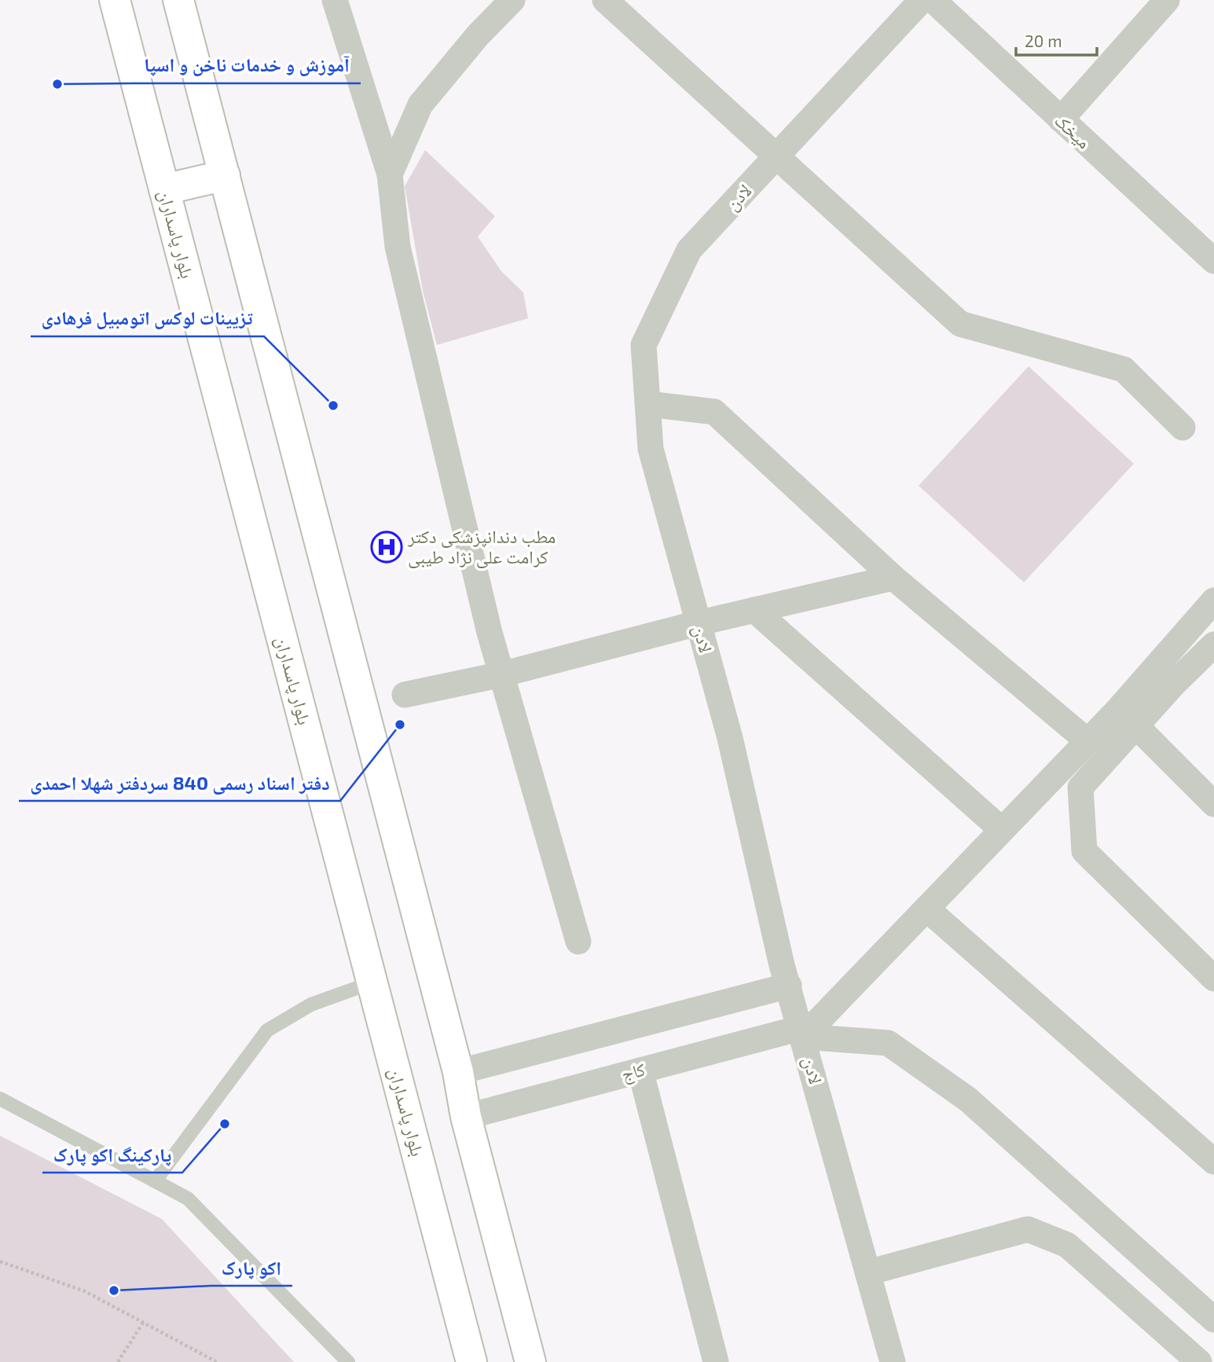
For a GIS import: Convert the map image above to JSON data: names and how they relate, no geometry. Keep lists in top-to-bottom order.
{
  "streets": {
    "main road": ["بلوار پاسداران"],
    "street": ["میخک", "لادن", "کاج"]
  },
  "crossings": [
    ["لادن", "کاج"]
  ],
  "places": {
    "other": [
      "آموزش و خدمات ناخن و اسپا",
      "تزیینات لوکس اتومبیل فرهادی",
      "دفتر اسناد رسمی 840 سردفتر شهلا احمدی",
      "پارکینگ اکو پارک",
      "اکو پارک"
    ],
    "hospital": ["مطب دندانپزشکی دکتر کرامت علی نژاد طیبی"]
  },
  "scale_bar": "20 m"
}
